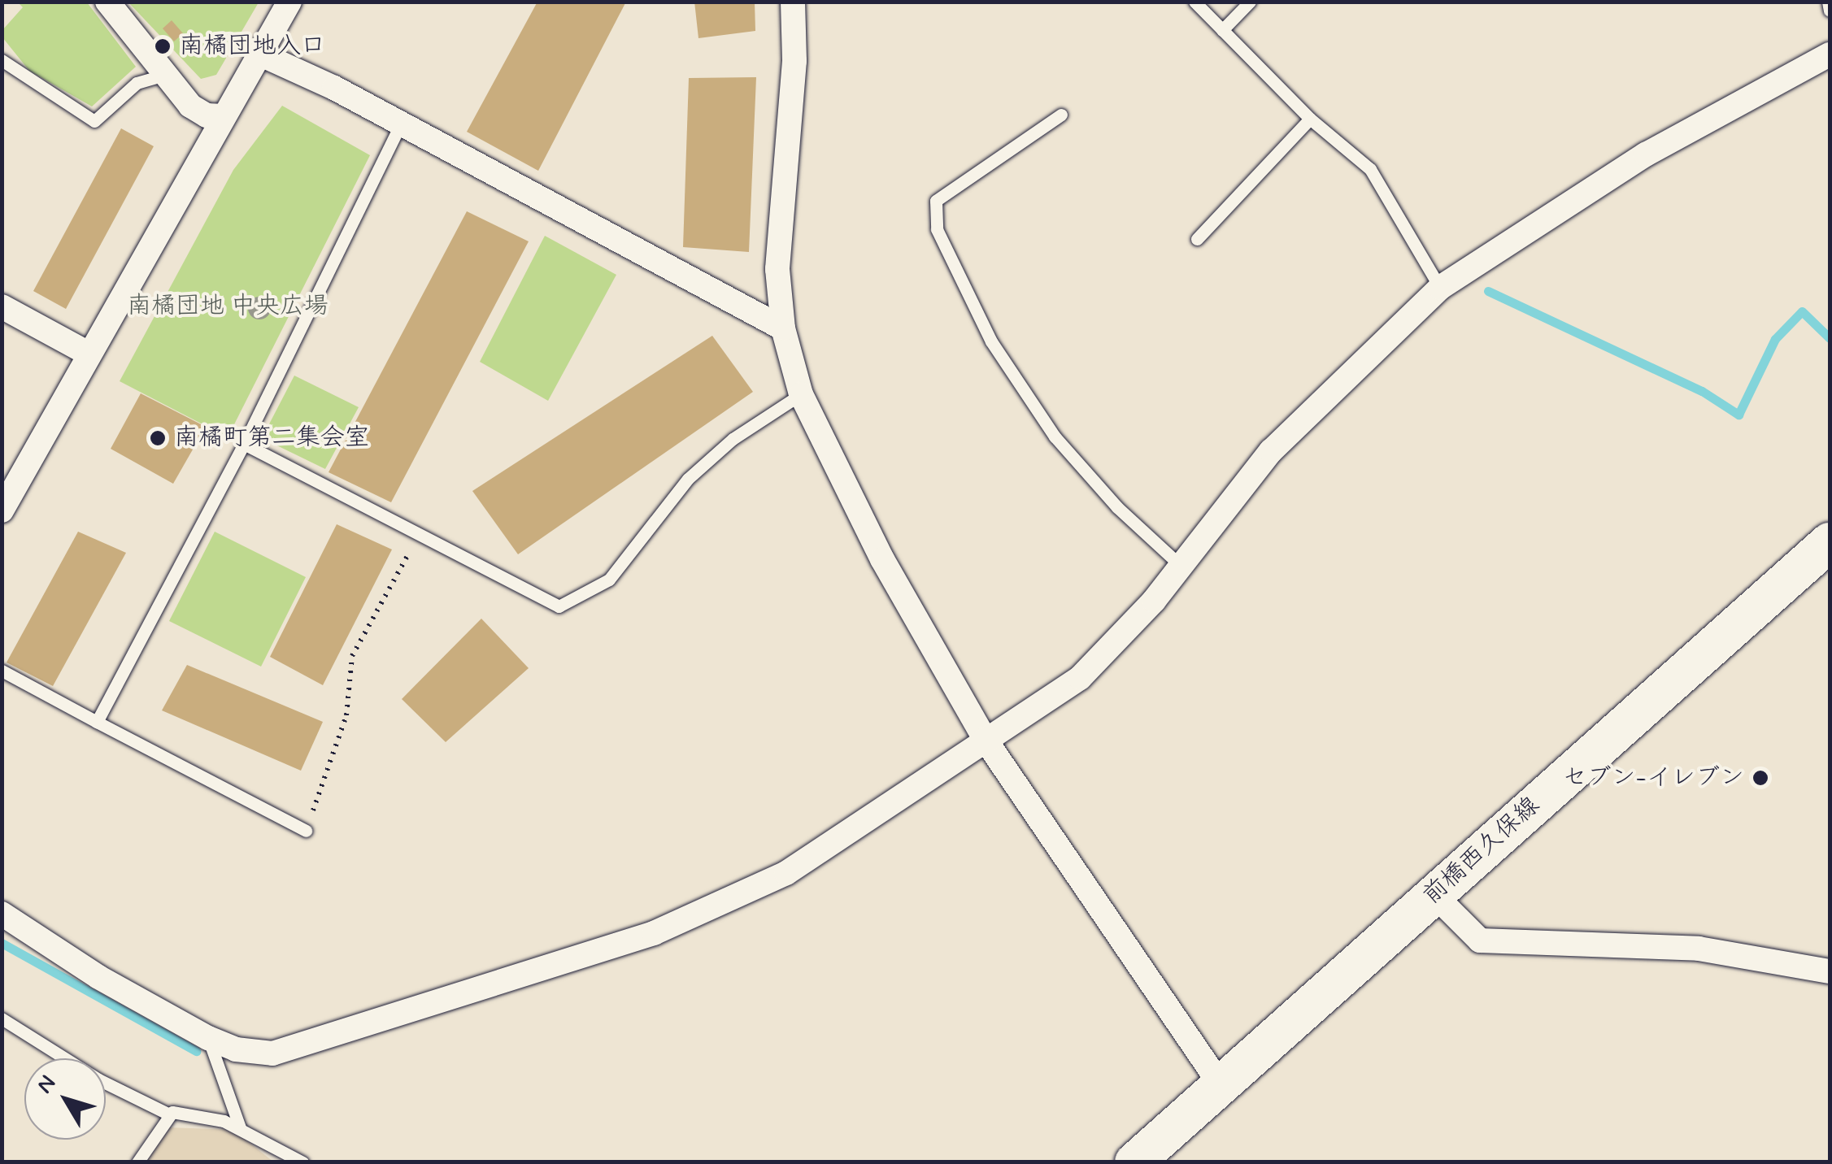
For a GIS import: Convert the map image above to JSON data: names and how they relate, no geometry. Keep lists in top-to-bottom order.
{
  "streets": {
    "main road": ["前橋西久保線"]
  },
  "parks": ["南橘団地 中央広場"],
  "places": ["南橘団地入口", "南橘町第二集会室", "セブン-イレブン"],
  "north": "top left"
}
